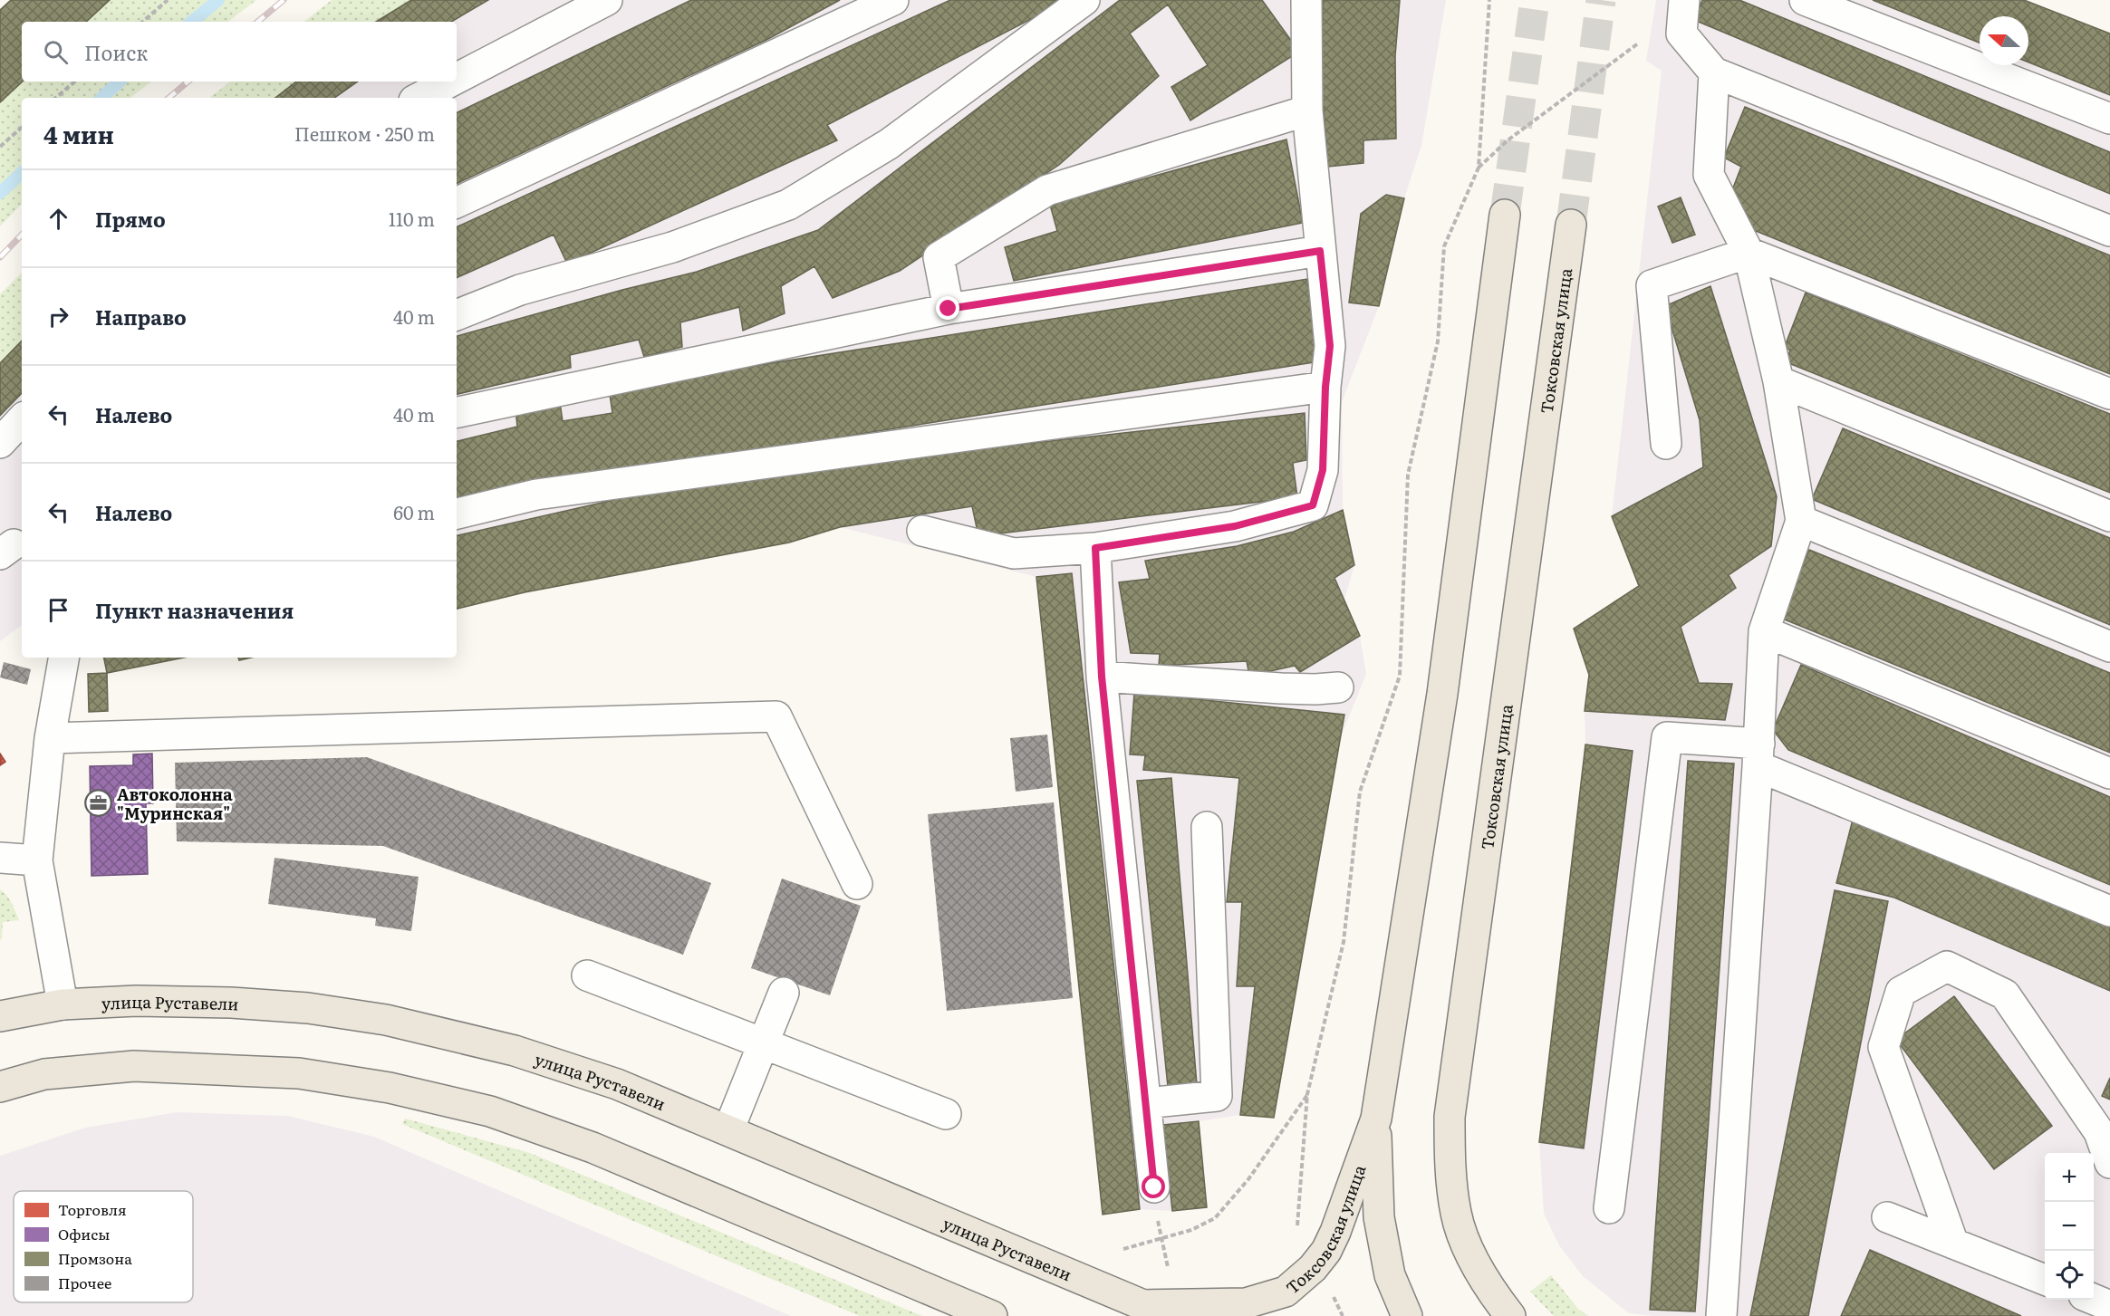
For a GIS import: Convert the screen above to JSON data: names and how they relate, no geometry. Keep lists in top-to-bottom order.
{
  "streets": {
    "main road": ["Токсовская улица", "улица Руставели"]
  },
  "crossings": [
    ["Токсовская улица", "улица Руставели"]
  ],
  "places": {
    "office": ["Автоколонна \"Муринская\""]
  },
  "legend": [
    "Торговля",
    "Офисы",
    "Промзона",
    "Прочее"
  ],
  "north": "left",
  "page": {
    "search": "Поиск",
    "heading": ["4 мин", "Пешком · 250 m"],
    "list": [
      ["Прямо", "110 m"],
      ["Направо", "40 m"],
      ["Налево", "40 m"],
      ["Налево", "60 m"],
      "Пункт назначения"
    ],
    "map_buttons": ["+", "−"]
  }
}
